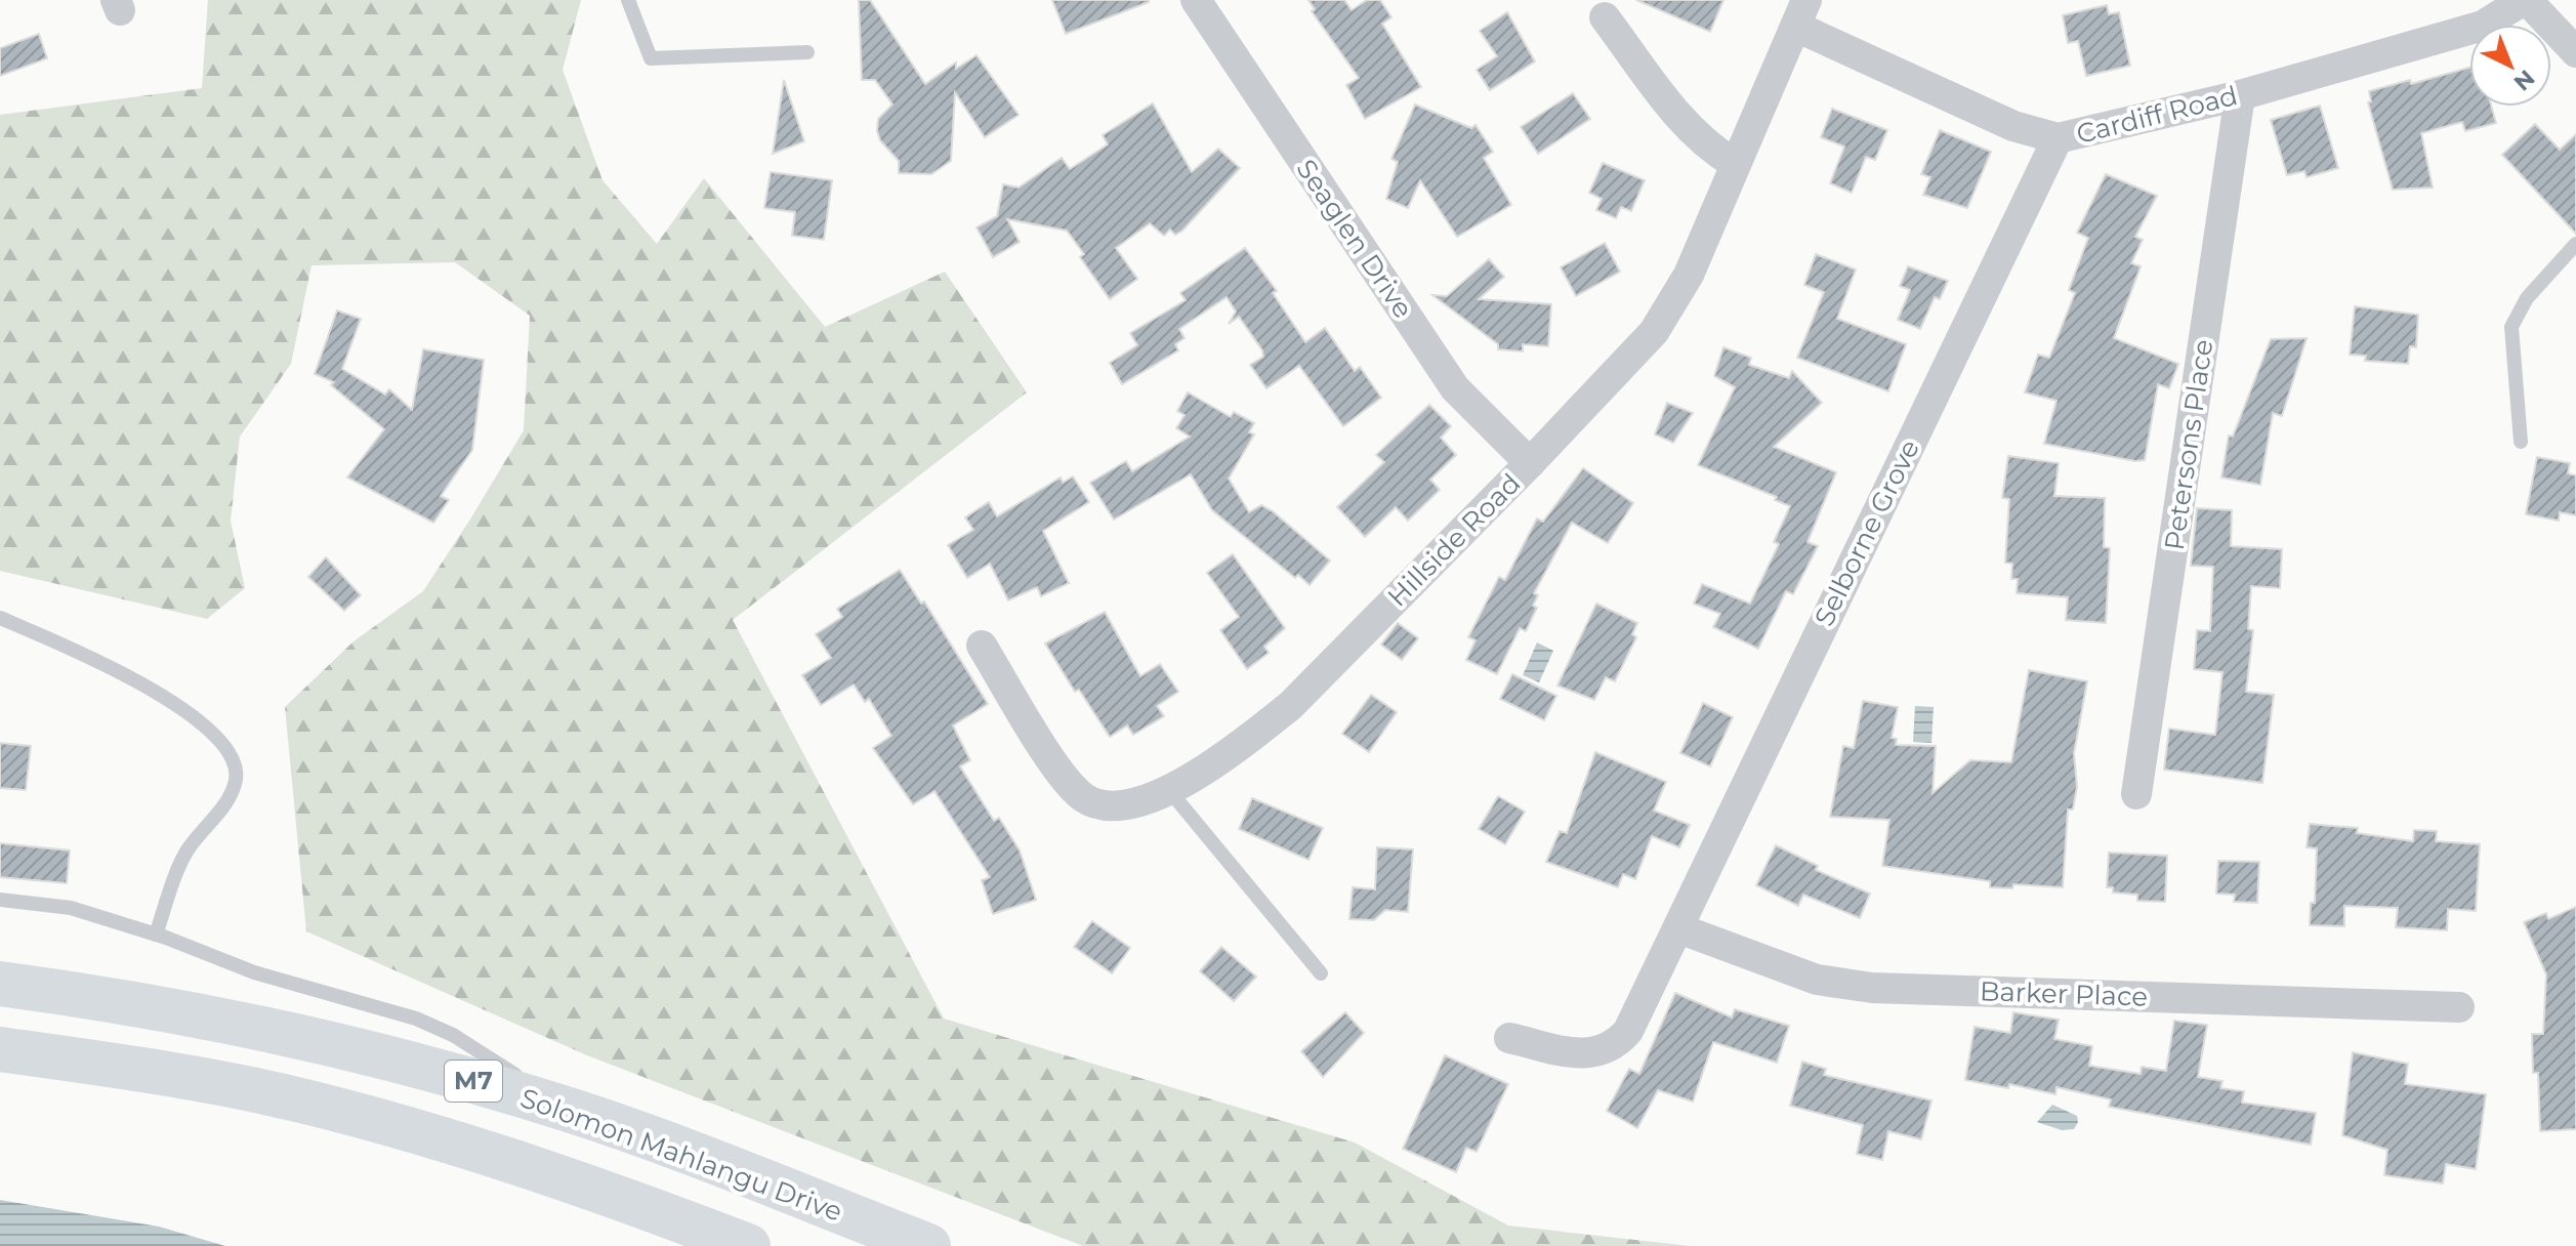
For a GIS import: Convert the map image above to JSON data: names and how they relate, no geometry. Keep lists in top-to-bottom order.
{
  "streets": {
    "highway": ["M7", "Solomon Mahlangu Drive"],
    "street": [
      "Cardiff Road",
      "Seaglen Drive",
      "Petersons Place",
      "Selborne Grove",
      "Hillside Road",
      "Barker Place"
    ]
  },
  "crossings": [
    ["Cardiff Road", "Petersons Place"],
    ["Cardiff Road", "Selborne Grove"],
    ["Cardiff Road", "Hillside Road"],
    ["Seaglen Drive", "Hillside Road"],
    ["Selborne Grove", "Barker Place"]
  ],
  "north": "bottom right"
}
